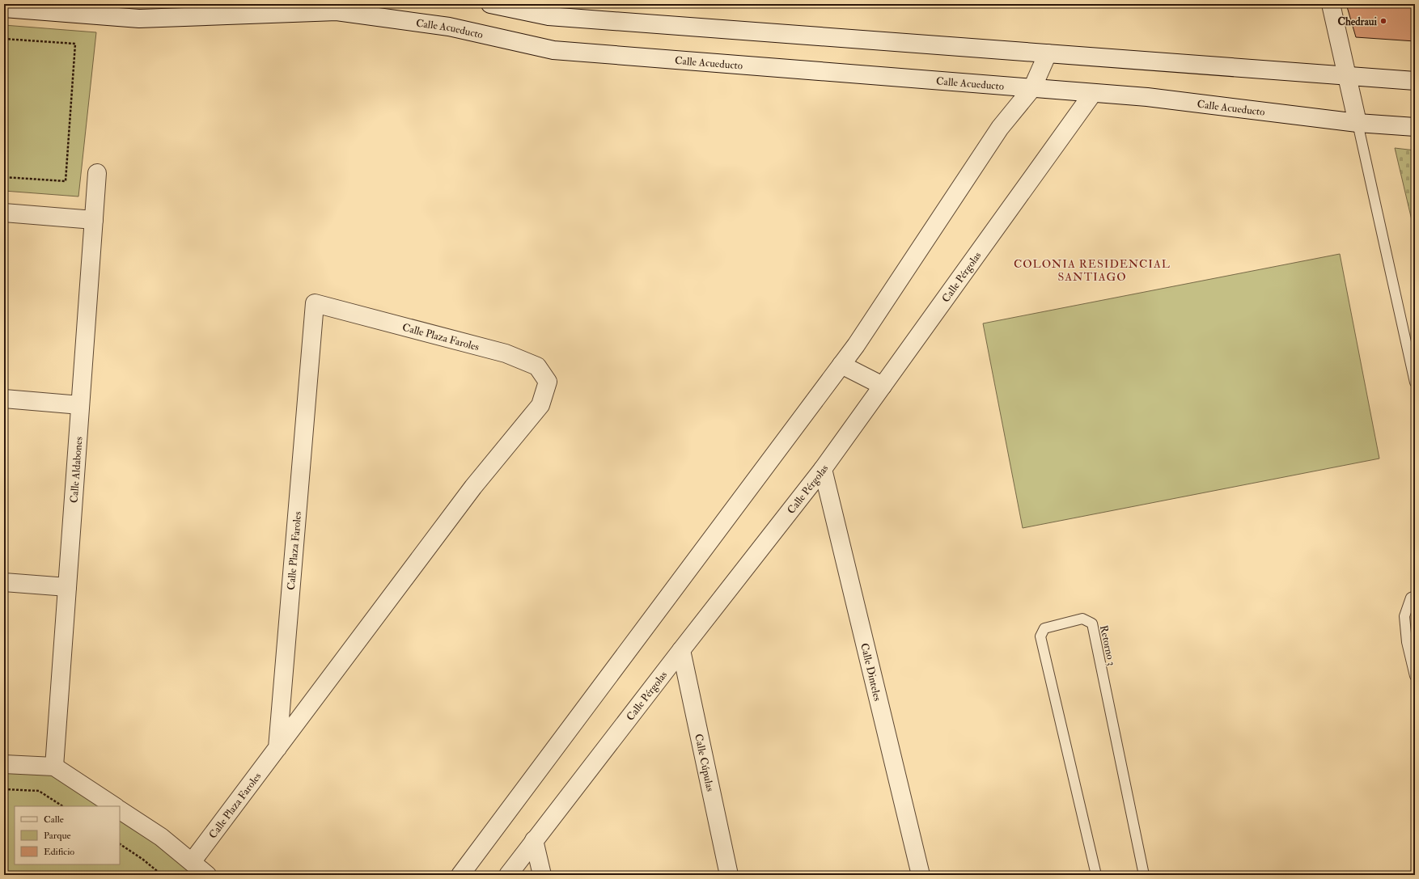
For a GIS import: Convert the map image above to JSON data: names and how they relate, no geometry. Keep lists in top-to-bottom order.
{
  "streets": {
    "street": [
      "Calle Acueducto",
      "Calle Pérgolas",
      "Calle Plaza Faroles",
      "Calle Aldabones",
      "Calle Dinteles",
      "Calle Cúpulas"
    ],
    "lane": ["Retorno 3"]
  },
  "crossings": [
    ["Calle Acueducto", "Calle Pérgolas"],
    ["Calle Pérgolas", "Calle Dinteles"],
    ["Calle Pérgolas", "Calle Cúpulas"]
  ],
  "districts": ["COLONIA RESIDENCIAL SANTIAGO"],
  "places": ["Chedraui"],
  "legend": ["Calle", "Parque", "Edificio"]
}
